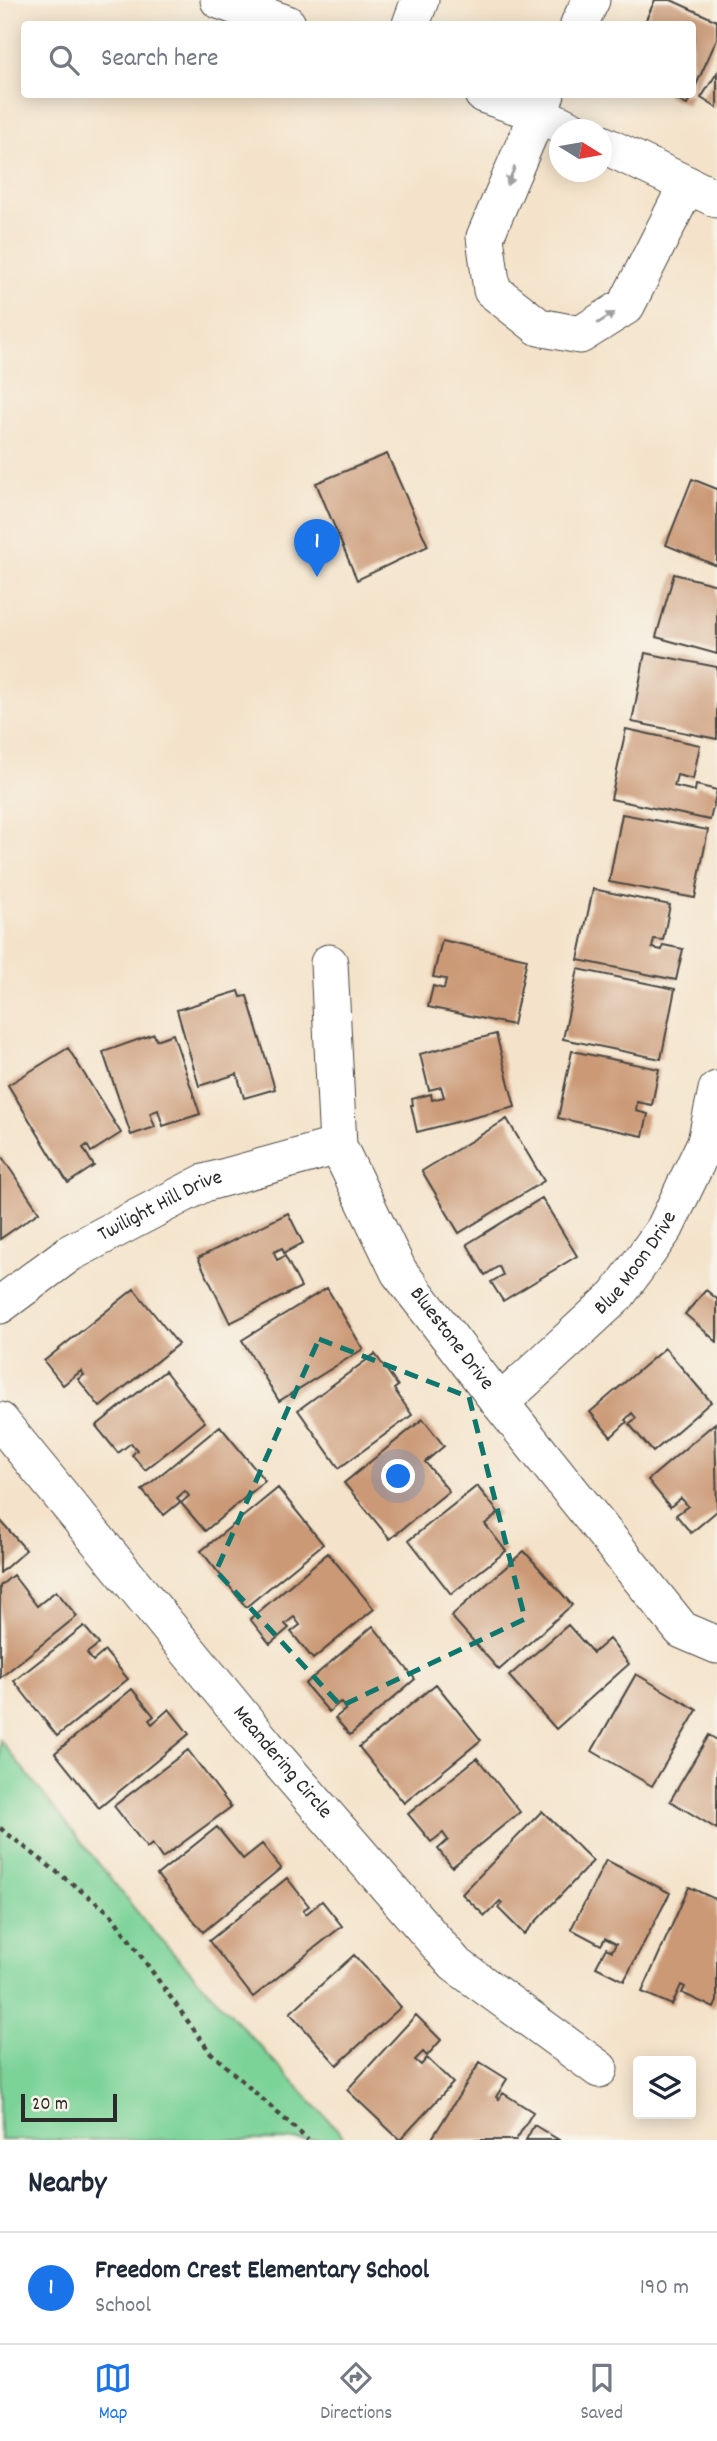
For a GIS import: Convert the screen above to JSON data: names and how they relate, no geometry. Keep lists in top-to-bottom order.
{
  "streets": {
    "street": [
      "Twilight Hill Drive",
      "Blue Moon Drive",
      "Bluestone Drive",
      "Meandering Circle"
    ]
  },
  "crossings": [
    ["Twilight Hill Drive", "Bluestone Drive"],
    ["Blue Moon Drive", "Bluestone Drive"]
  ],
  "scale_bar": "20 m",
  "north": "right",
  "page": {
    "search": "Search here",
    "pins": "1",
    "scale": "20 m",
    "heading": "Nearby",
    "list": [
      {
        "mark": "1",
        "name": "Freedom Crest Elementary School",
        "note": "School",
        "value": "190 m"
      }
    ],
    "nav": ["Map", "Directions", "Saved"]
  }
}
